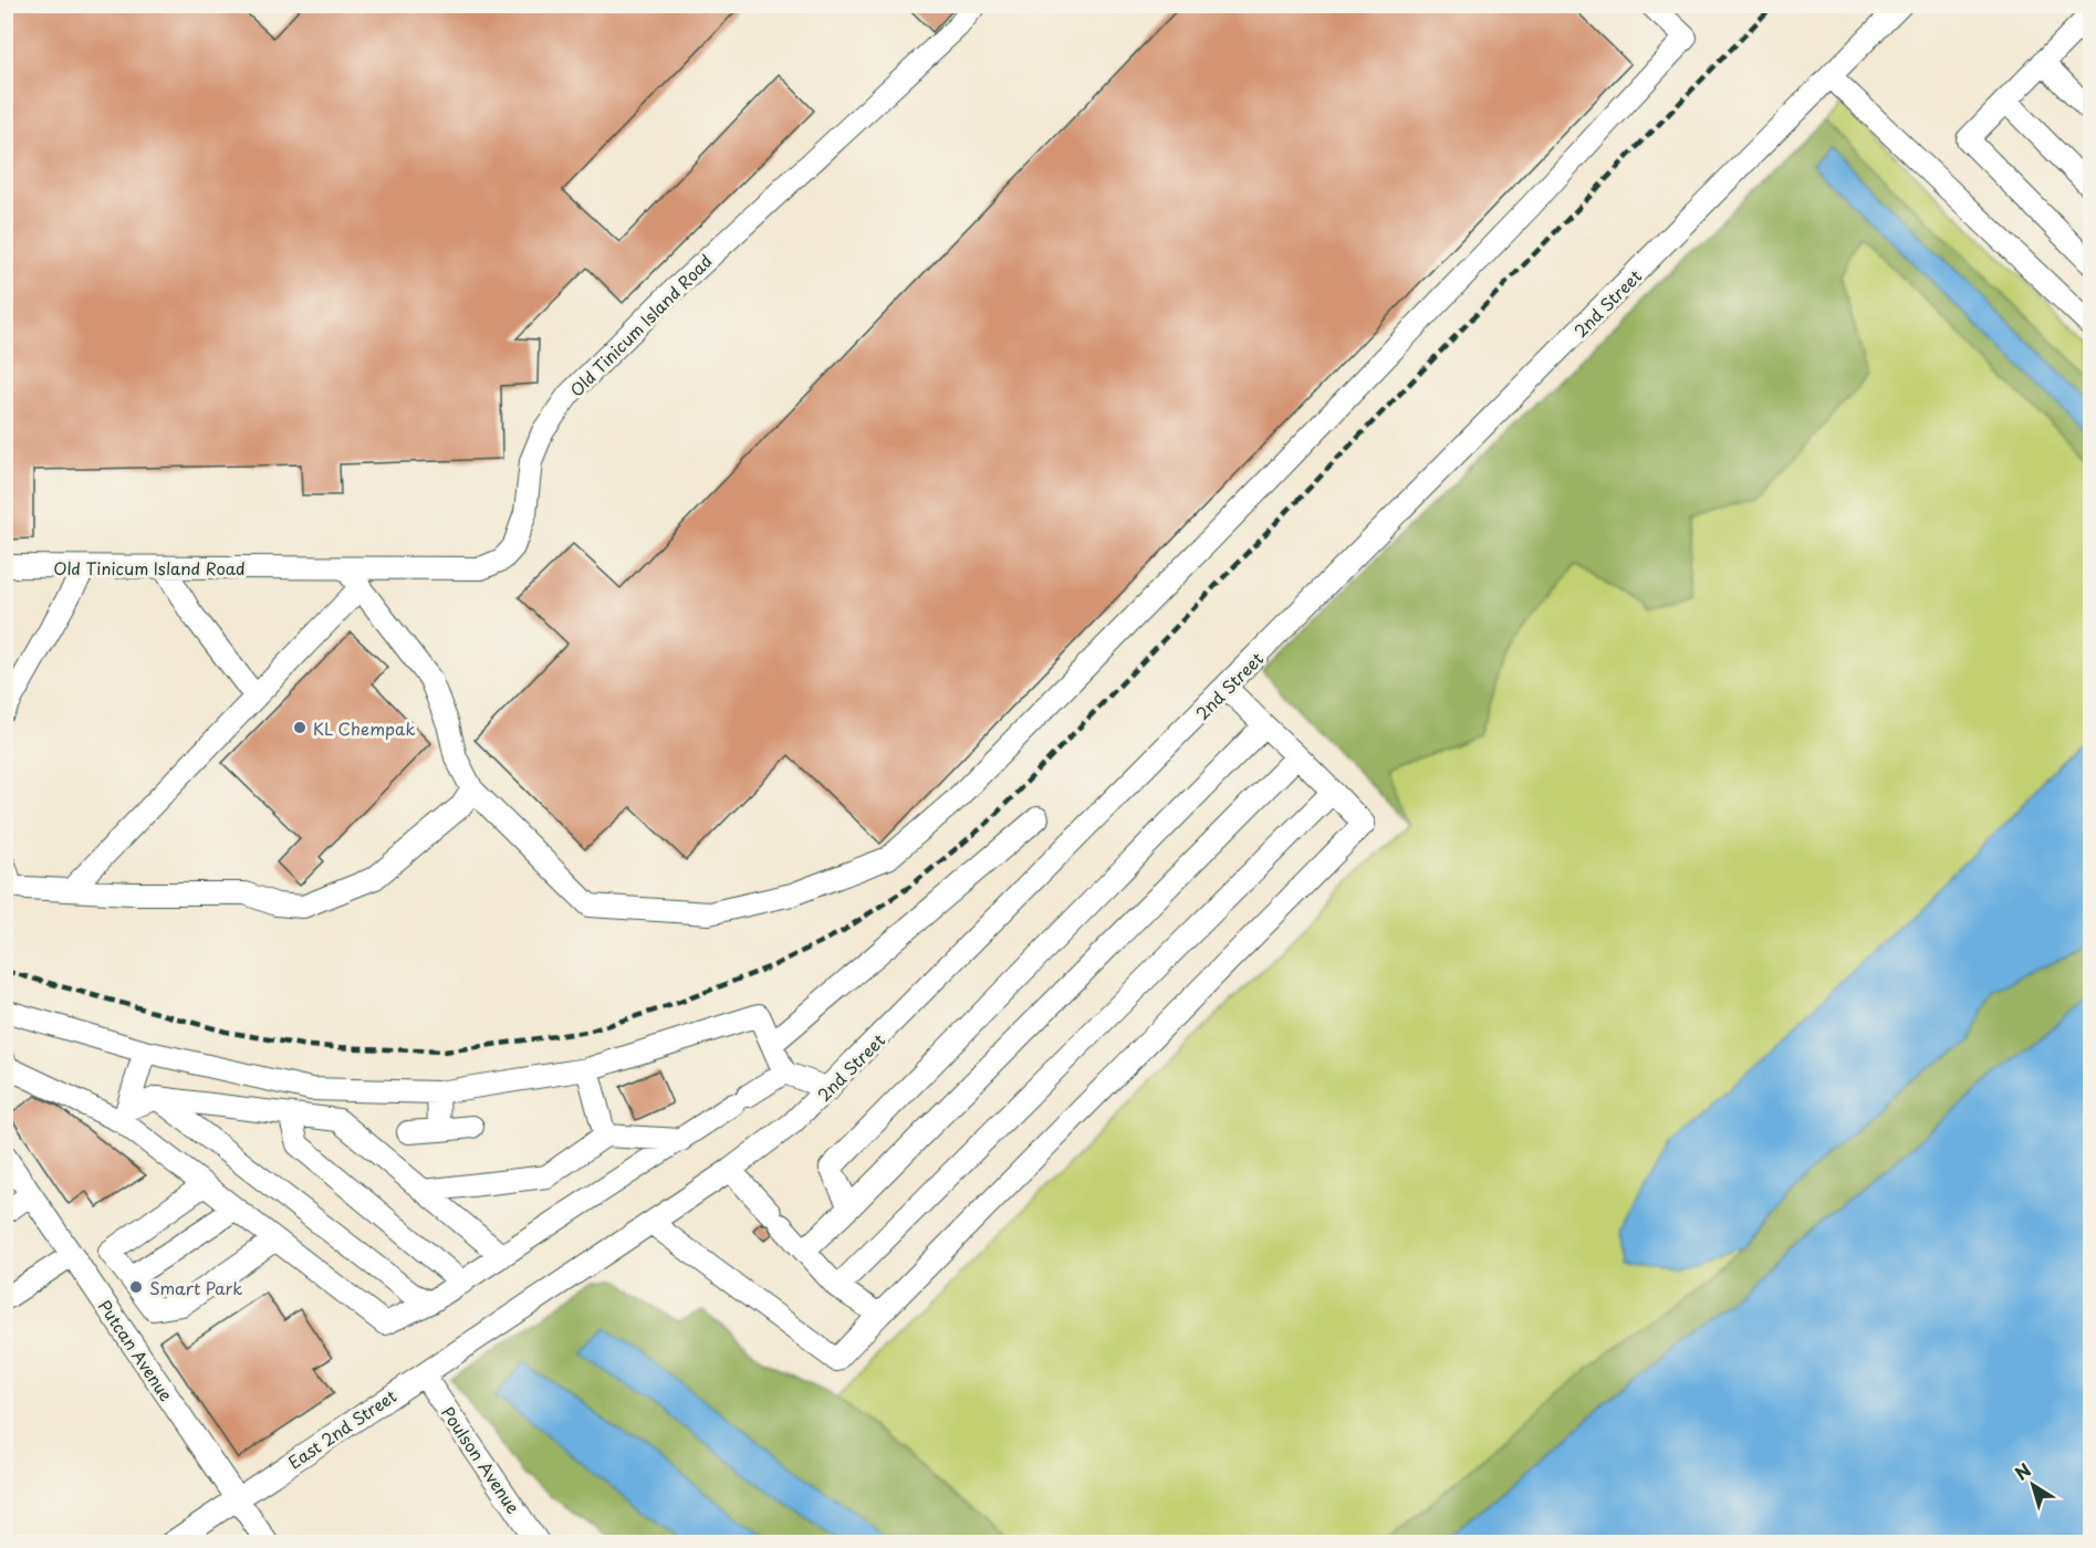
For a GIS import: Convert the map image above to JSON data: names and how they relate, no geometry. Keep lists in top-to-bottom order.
{
  "streets": {
    "street": [
      "2nd Street",
      "Old Tinicum Island Road",
      "Putcan Avenue",
      "East 2nd Street",
      "Poulson Avenue"
    ]
  },
  "crossings": [
    ["2nd Street", "East 2nd Street"],
    ["Putcan Avenue", "East 2nd Street"],
    ["East 2nd Street", "Poulson Avenue"]
  ],
  "places": ["KL Chempak", "Smart Park"],
  "north": "top left"
}
